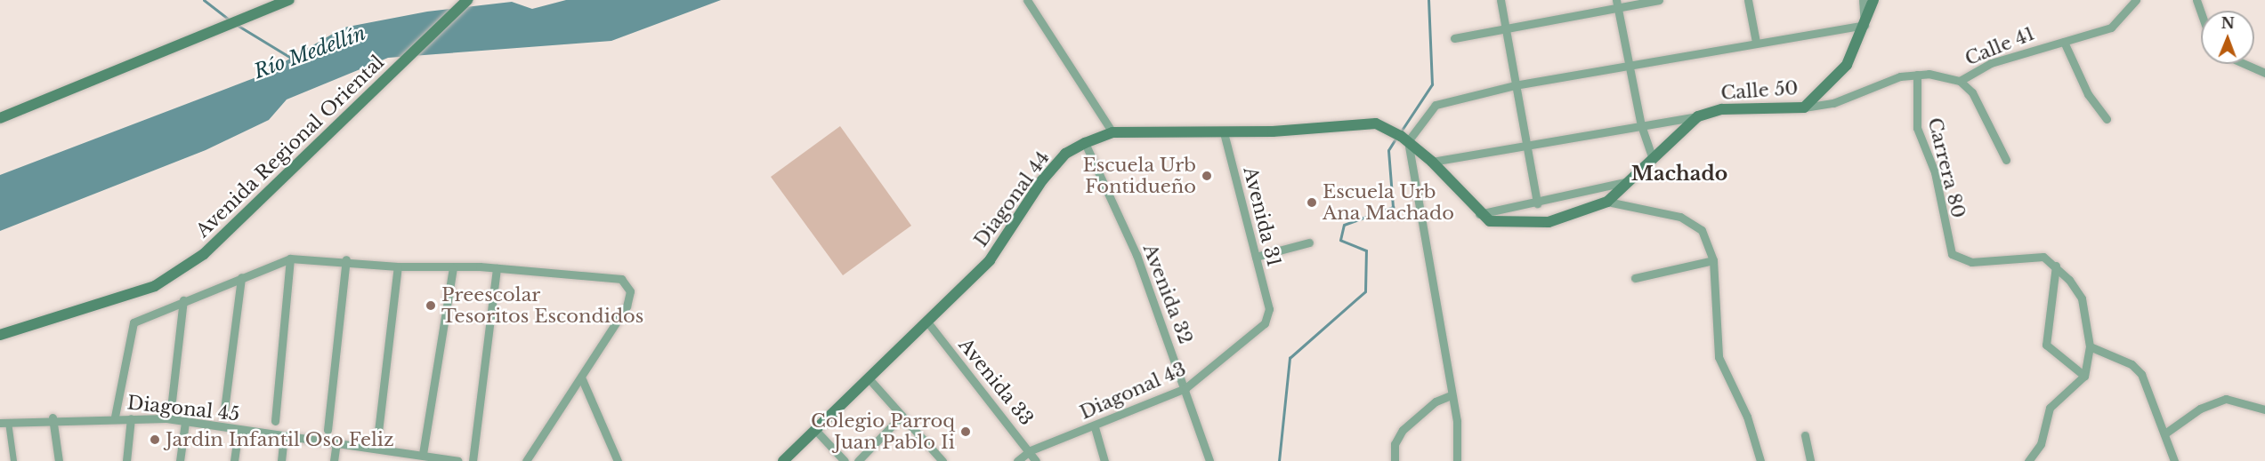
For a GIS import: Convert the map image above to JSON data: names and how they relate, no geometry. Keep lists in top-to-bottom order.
{
  "streets": {
    "main road": ["Calle 50", "Avenida Regional Oriental", "Diagonal 44"],
    "street": [
      "Calle 41",
      "Carrera 80",
      "Avenida 31",
      "Avenida 32",
      "Avenida 33",
      "Diagonal 43",
      "Diagonal 45"
    ]
  },
  "crossings": [
    ["Calle 41", "Calle 50"],
    ["Calle 41", "Carrera 80"],
    ["Calle 50", "Diagonal 44"],
    ["Diagonal 44", "Avenida 31"],
    ["Diagonal 44", "Avenida 32"],
    ["Diagonal 44", "Avenida 33"],
    ["Avenida 31", "Diagonal 43"],
    ["Avenida 32", "Diagonal 43"],
    ["Avenida 33", "Diagonal 43"]
  ],
  "districts": ["Machado"],
  "water": ["Río Medellín"],
  "places": [
    "Escuela Urb Fontidueño",
    "Escuela Urb Ana Machado",
    "Preescolar Tesoritos Escondidos",
    "Colegio Parroq Juan Pablo Ii",
    "Jardin Infantil Oso Feliz"
  ],
  "north": "top"
}
